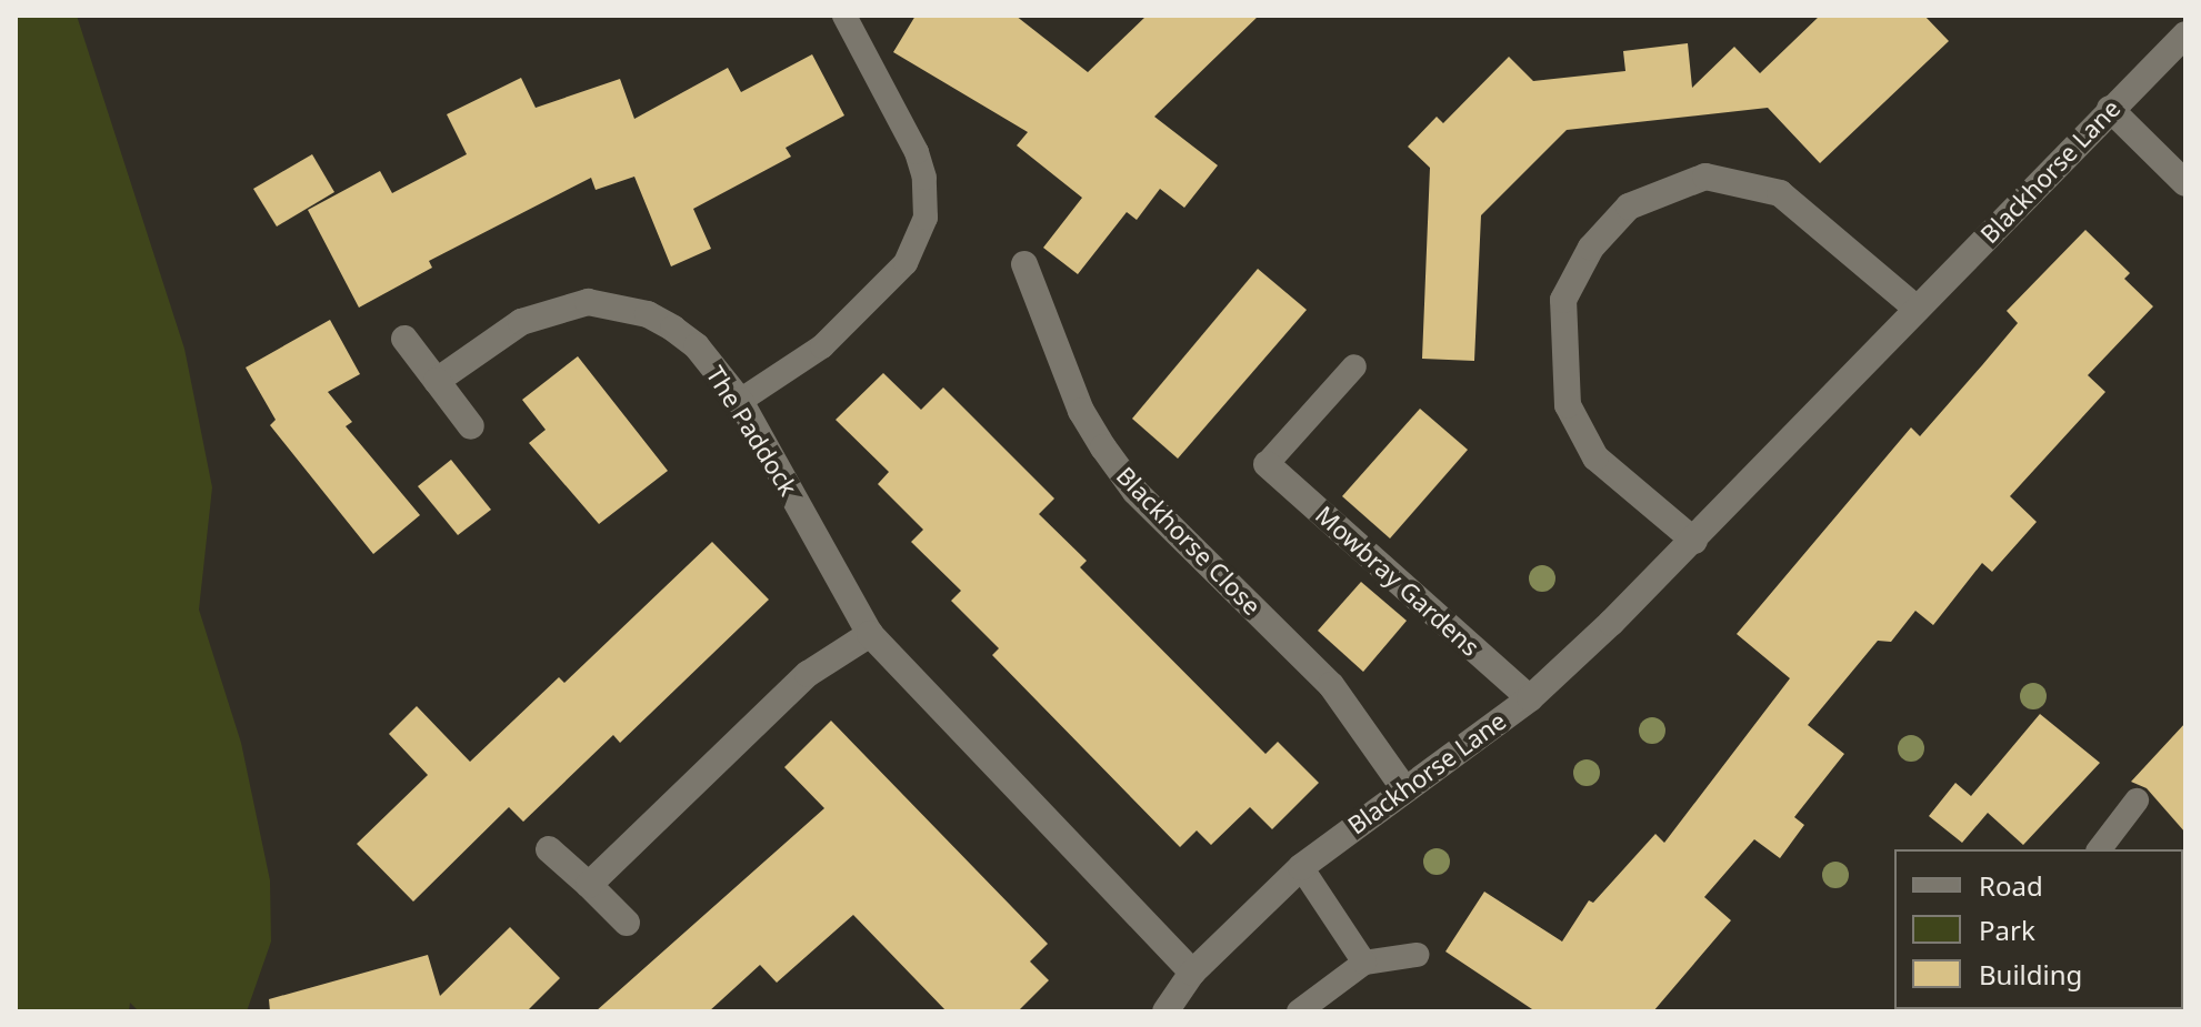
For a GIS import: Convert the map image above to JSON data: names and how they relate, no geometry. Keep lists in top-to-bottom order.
{
  "streets": {
    "street": [
      "Blackhorse Lane",
      "The Paddock",
      "Blackhorse Close",
      "Mowbray Gardens"
    ]
  },
  "crossings": [
    ["Blackhorse Lane", "The Paddock"],
    ["Blackhorse Lane", "Blackhorse Close"],
    ["Blackhorse Lane", "Mowbray Gardens"]
  ],
  "legend": ["Road", "Park", "Building"]
}
